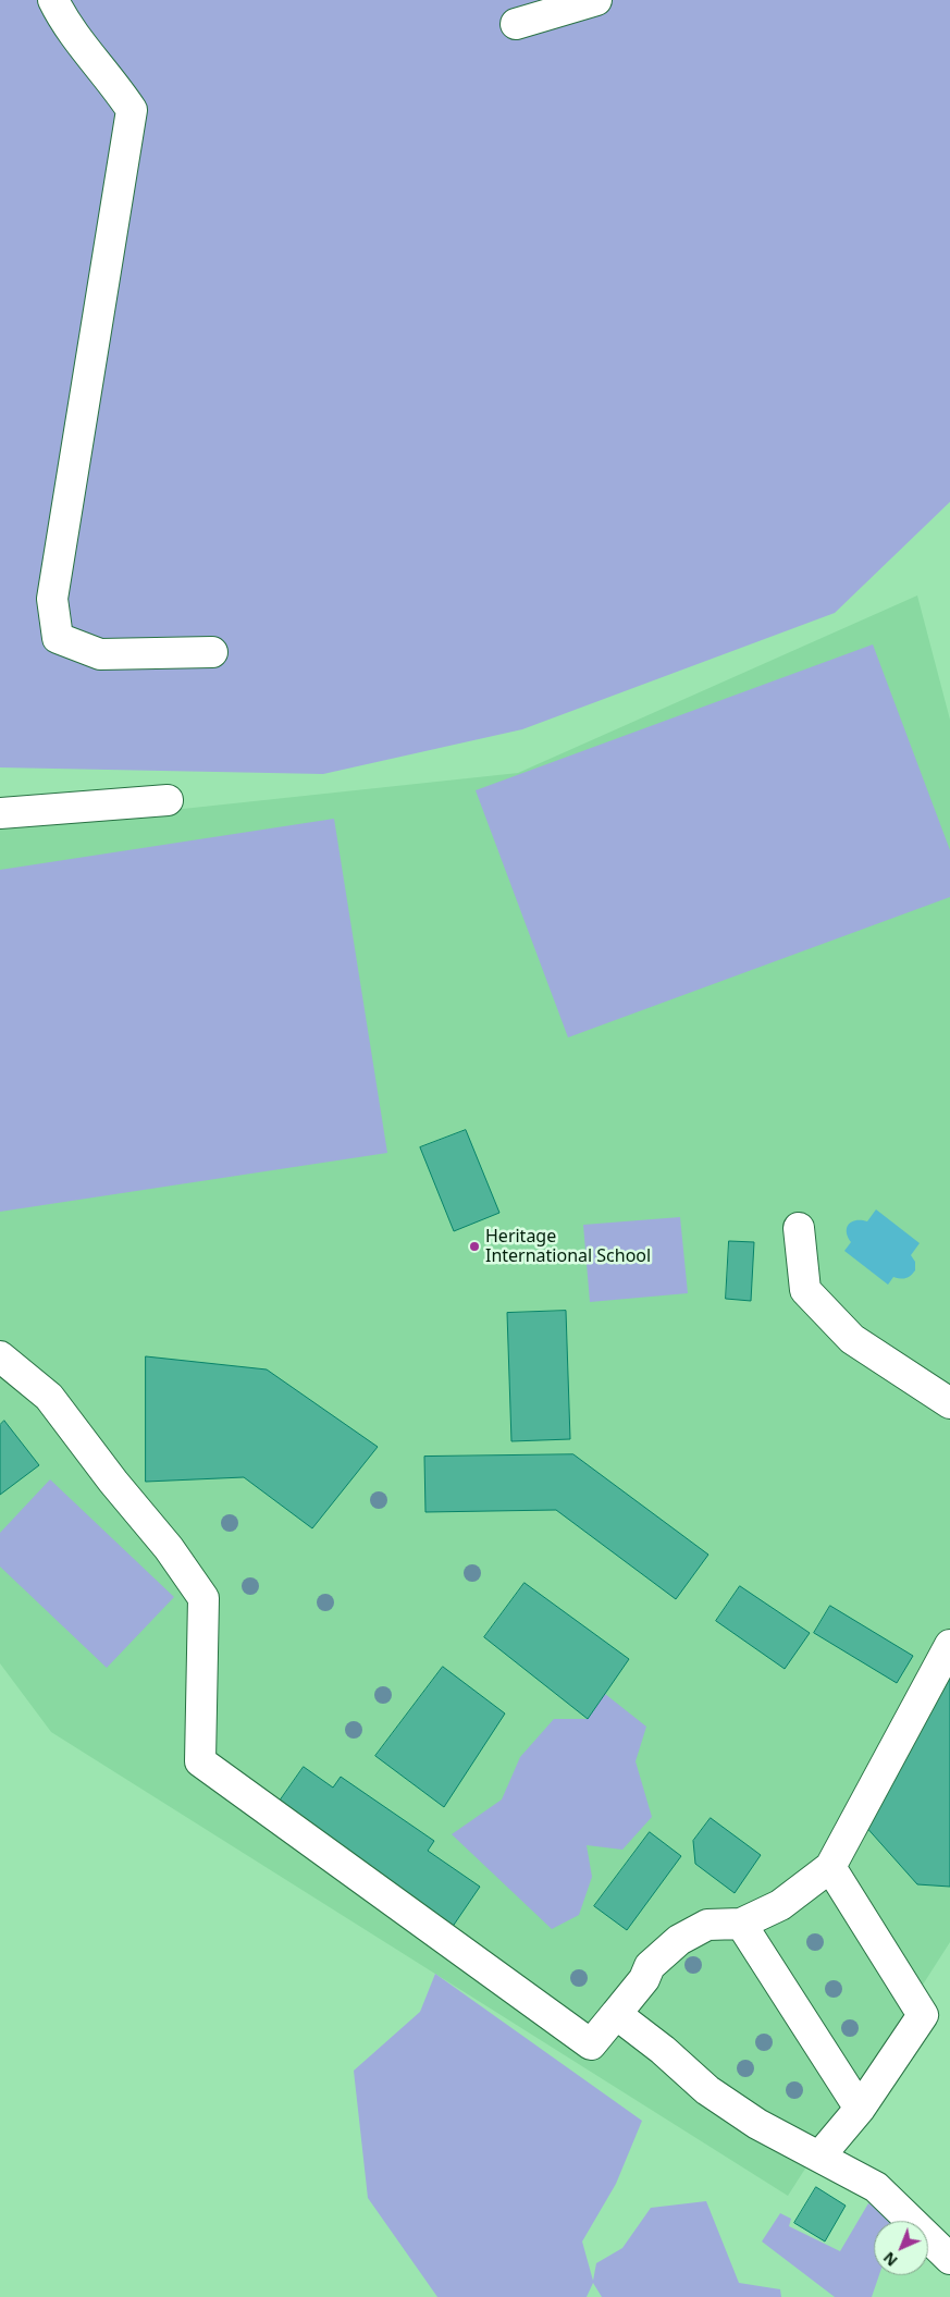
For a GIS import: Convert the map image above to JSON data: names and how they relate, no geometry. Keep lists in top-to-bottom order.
{
  "places": ["Heritage International School"],
  "north": "bottom left"
}
